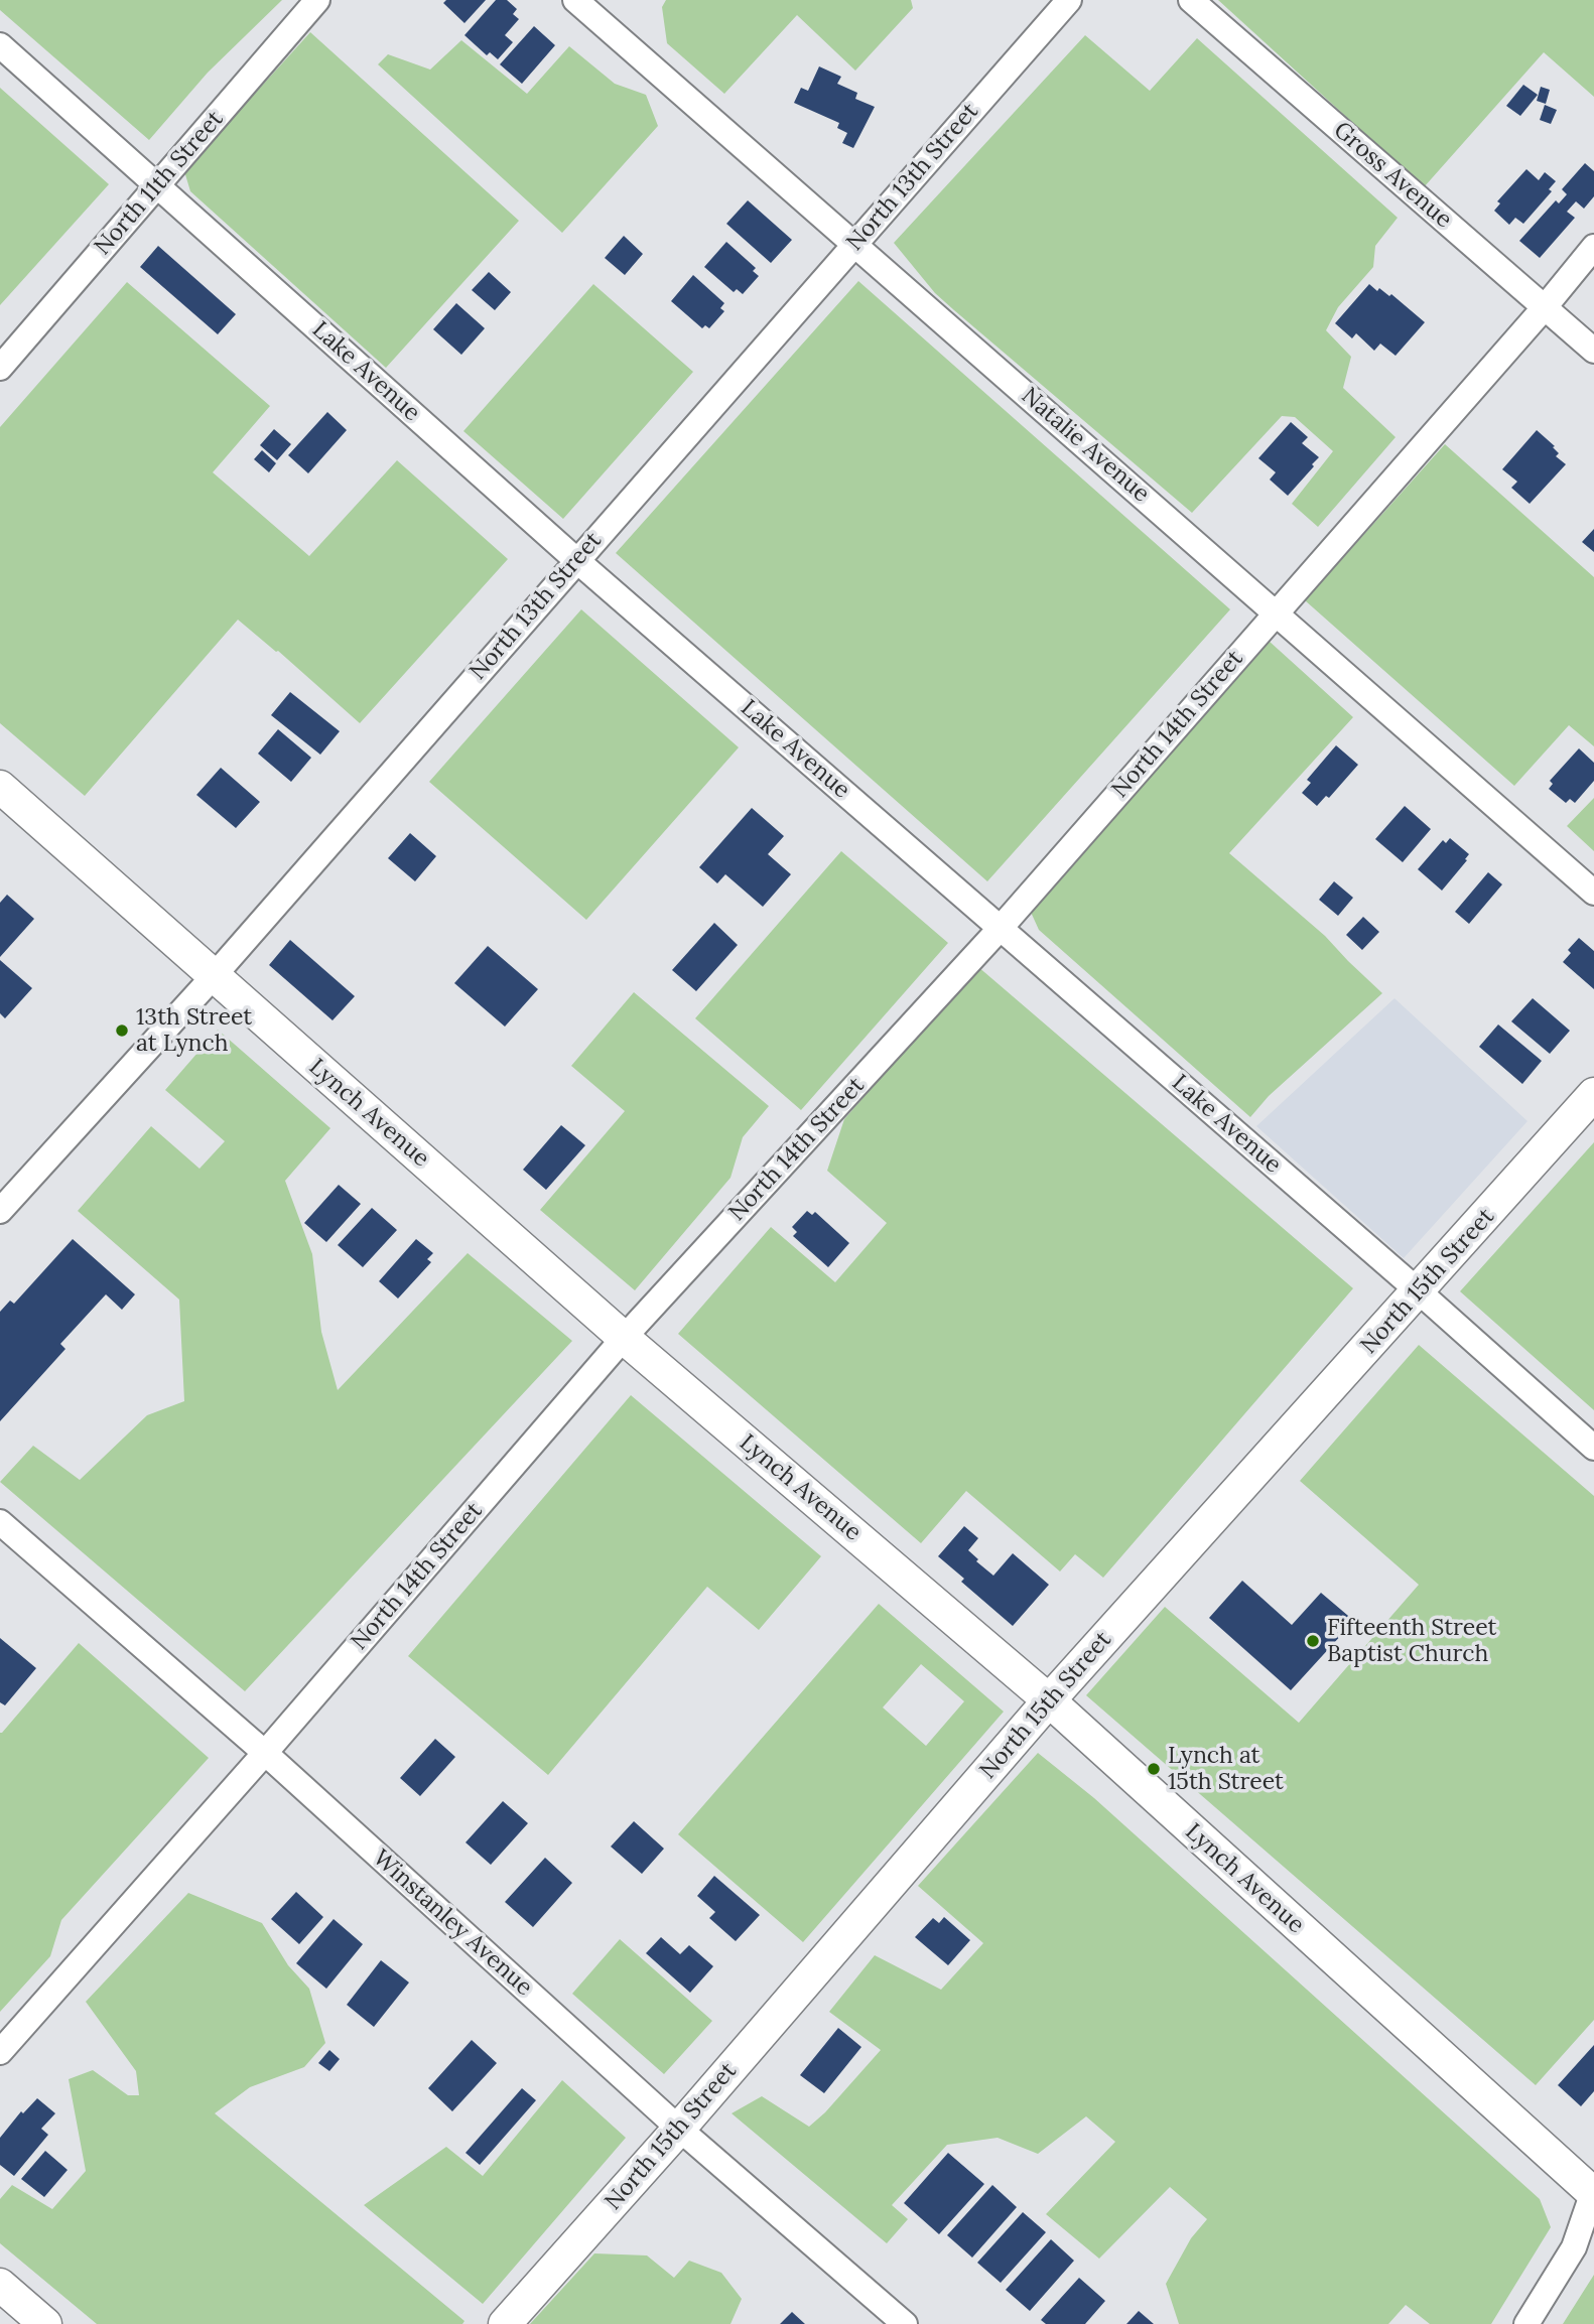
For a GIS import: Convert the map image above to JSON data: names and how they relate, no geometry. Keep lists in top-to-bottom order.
{
  "streets": {
    "street": [
      "Gross Avenue",
      "North 13th Street",
      "North 11th Street",
      "Lake Avenue",
      "Natalie Avenue",
      "North 14th Street",
      "Lynch Avenue",
      "North 15th Street",
      "Winstanley Avenue"
    ]
  },
  "crossings": [
    ["Gross Avenue", "North 14th Street"],
    ["North 13th Street", "Lake Avenue"],
    ["North 13th Street", "Natalie Avenue"],
    ["North 13th Street", "Lynch Avenue"],
    ["North 11th Street", "Lake Avenue"],
    ["Lake Avenue", "North 14th Street"],
    ["Lake Avenue", "North 15th Street"],
    ["Natalie Avenue", "North 14th Street"],
    ["North 14th Street", "Lynch Avenue"],
    ["North 14th Street", "Winstanley Avenue"],
    ["Lynch Avenue", "North 15th Street"],
    ["North 15th Street", "Winstanley Avenue"]
  ],
  "places": ["13th Street at Lynch", "Fifteenth Street Baptist Church", "Lynch at 15th Street"]
}
